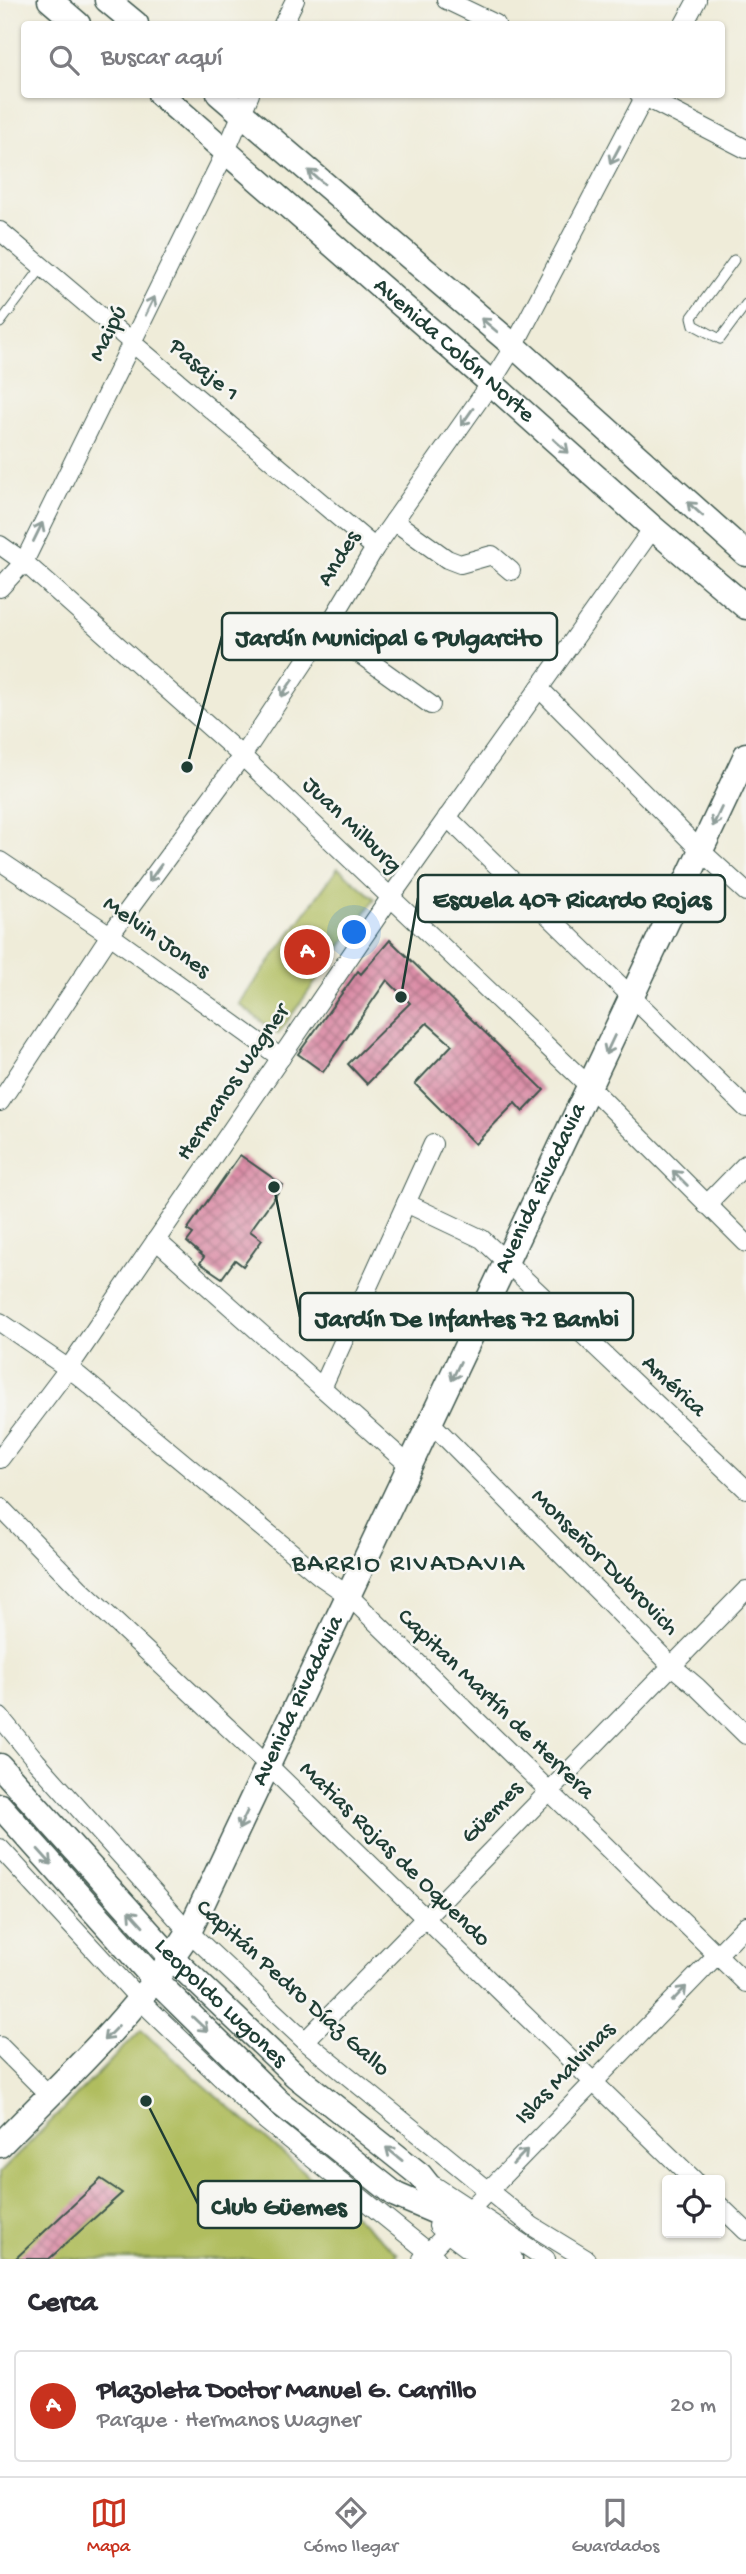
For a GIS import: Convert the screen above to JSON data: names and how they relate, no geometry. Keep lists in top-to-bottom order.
{
  "streets": {
    "main road": ["Avenida Colón Norte", "Avenida Rivadavia", "Leopoldo Lugones"],
    "street": [
      "Maipú",
      "Pasaje 1",
      "Andes",
      "Juan Milburg",
      "Melvin Jones",
      "Hermanos Wagner",
      "América",
      "Monseñor Dubrovich",
      "Capitan Martín de Herrera",
      "Güemes",
      "Matias Rojas de Oquendo",
      "Capitán Pedro Díaz Gallo",
      "Islas Malvinas"
    ]
  },
  "crossings": [
    ["Maipú", "Avenida Colón Norte"],
    ["Maipú", "Pasaje 1"],
    ["Maipú", "Juan Milburg"],
    ["Avenida Colón Norte", "Andes"],
    ["Avenida Colón Norte", "Hermanos Wagner"],
    ["Pasaje 1", "Andes"],
    ["Andes", "Juan Milburg"],
    ["Andes", "Melvin Jones"],
    ["Juan Milburg", "Hermanos Wagner"],
    ["Juan Milburg", "Avenida Rivadavia"],
    ["Melvin Jones", "Hermanos Wagner"],
    ["Hermanos Wagner", "Capitan Martín de Herrera"],
    ["Avenida Rivadavia", "América"],
    ["Avenida Rivadavia", "Monseñor Dubrovich"],
    ["Avenida Rivadavia", "Capitan Martín de Herrera"],
    ["Avenida Rivadavia", "Matias Rojas de Oquendo"],
    ["Avenida Rivadavia", "Capitán Pedro Díaz Gallo"],
    ["Avenida Rivadavia", "Leopoldo Lugones"],
    ["Monseñor Dubrovich", "Güemes"],
    ["Capitan Martín de Herrera", "Güemes"],
    ["Capitan Martín de Herrera", "Islas Malvinas"],
    ["Güemes", "Matias Rojas de Oquendo"],
    ["Güemes", "Capitán Pedro Díaz Gallo"],
    ["Matias Rojas de Oquendo", "Islas Malvinas"],
    ["Capitán Pedro Díaz Gallo", "Islas Malvinas"],
    ["Leopoldo Lugones", "Islas Malvinas"]
  ],
  "one_way": [
    "Maipú",
    "Andes",
    "Avenida Rivadavia",
    "Islas Malvinas"
  ],
  "districts": ["BARRIO RIVADAVIA"],
  "places": [
    "Jardín Municipal 6 Pulgarcito",
    "Escuela 407 Ricardo Rojas",
    "Jardín De Infantes 72 Bambi",
    "Club Güemes"
  ],
  "page": {
    "search": "Buscar aquí",
    "pins": "A",
    "heading": "Cerca",
    "list": [
      {
        "mark": "A",
        "name": "Plazoleta Doctor Manuel G. Carrillo",
        "note": "Parque · Hermanos Wagner",
        "value": "20 m"
      }
    ],
    "nav": ["Mapa", "Cómo llegar", "Guardados"]
  }
}
